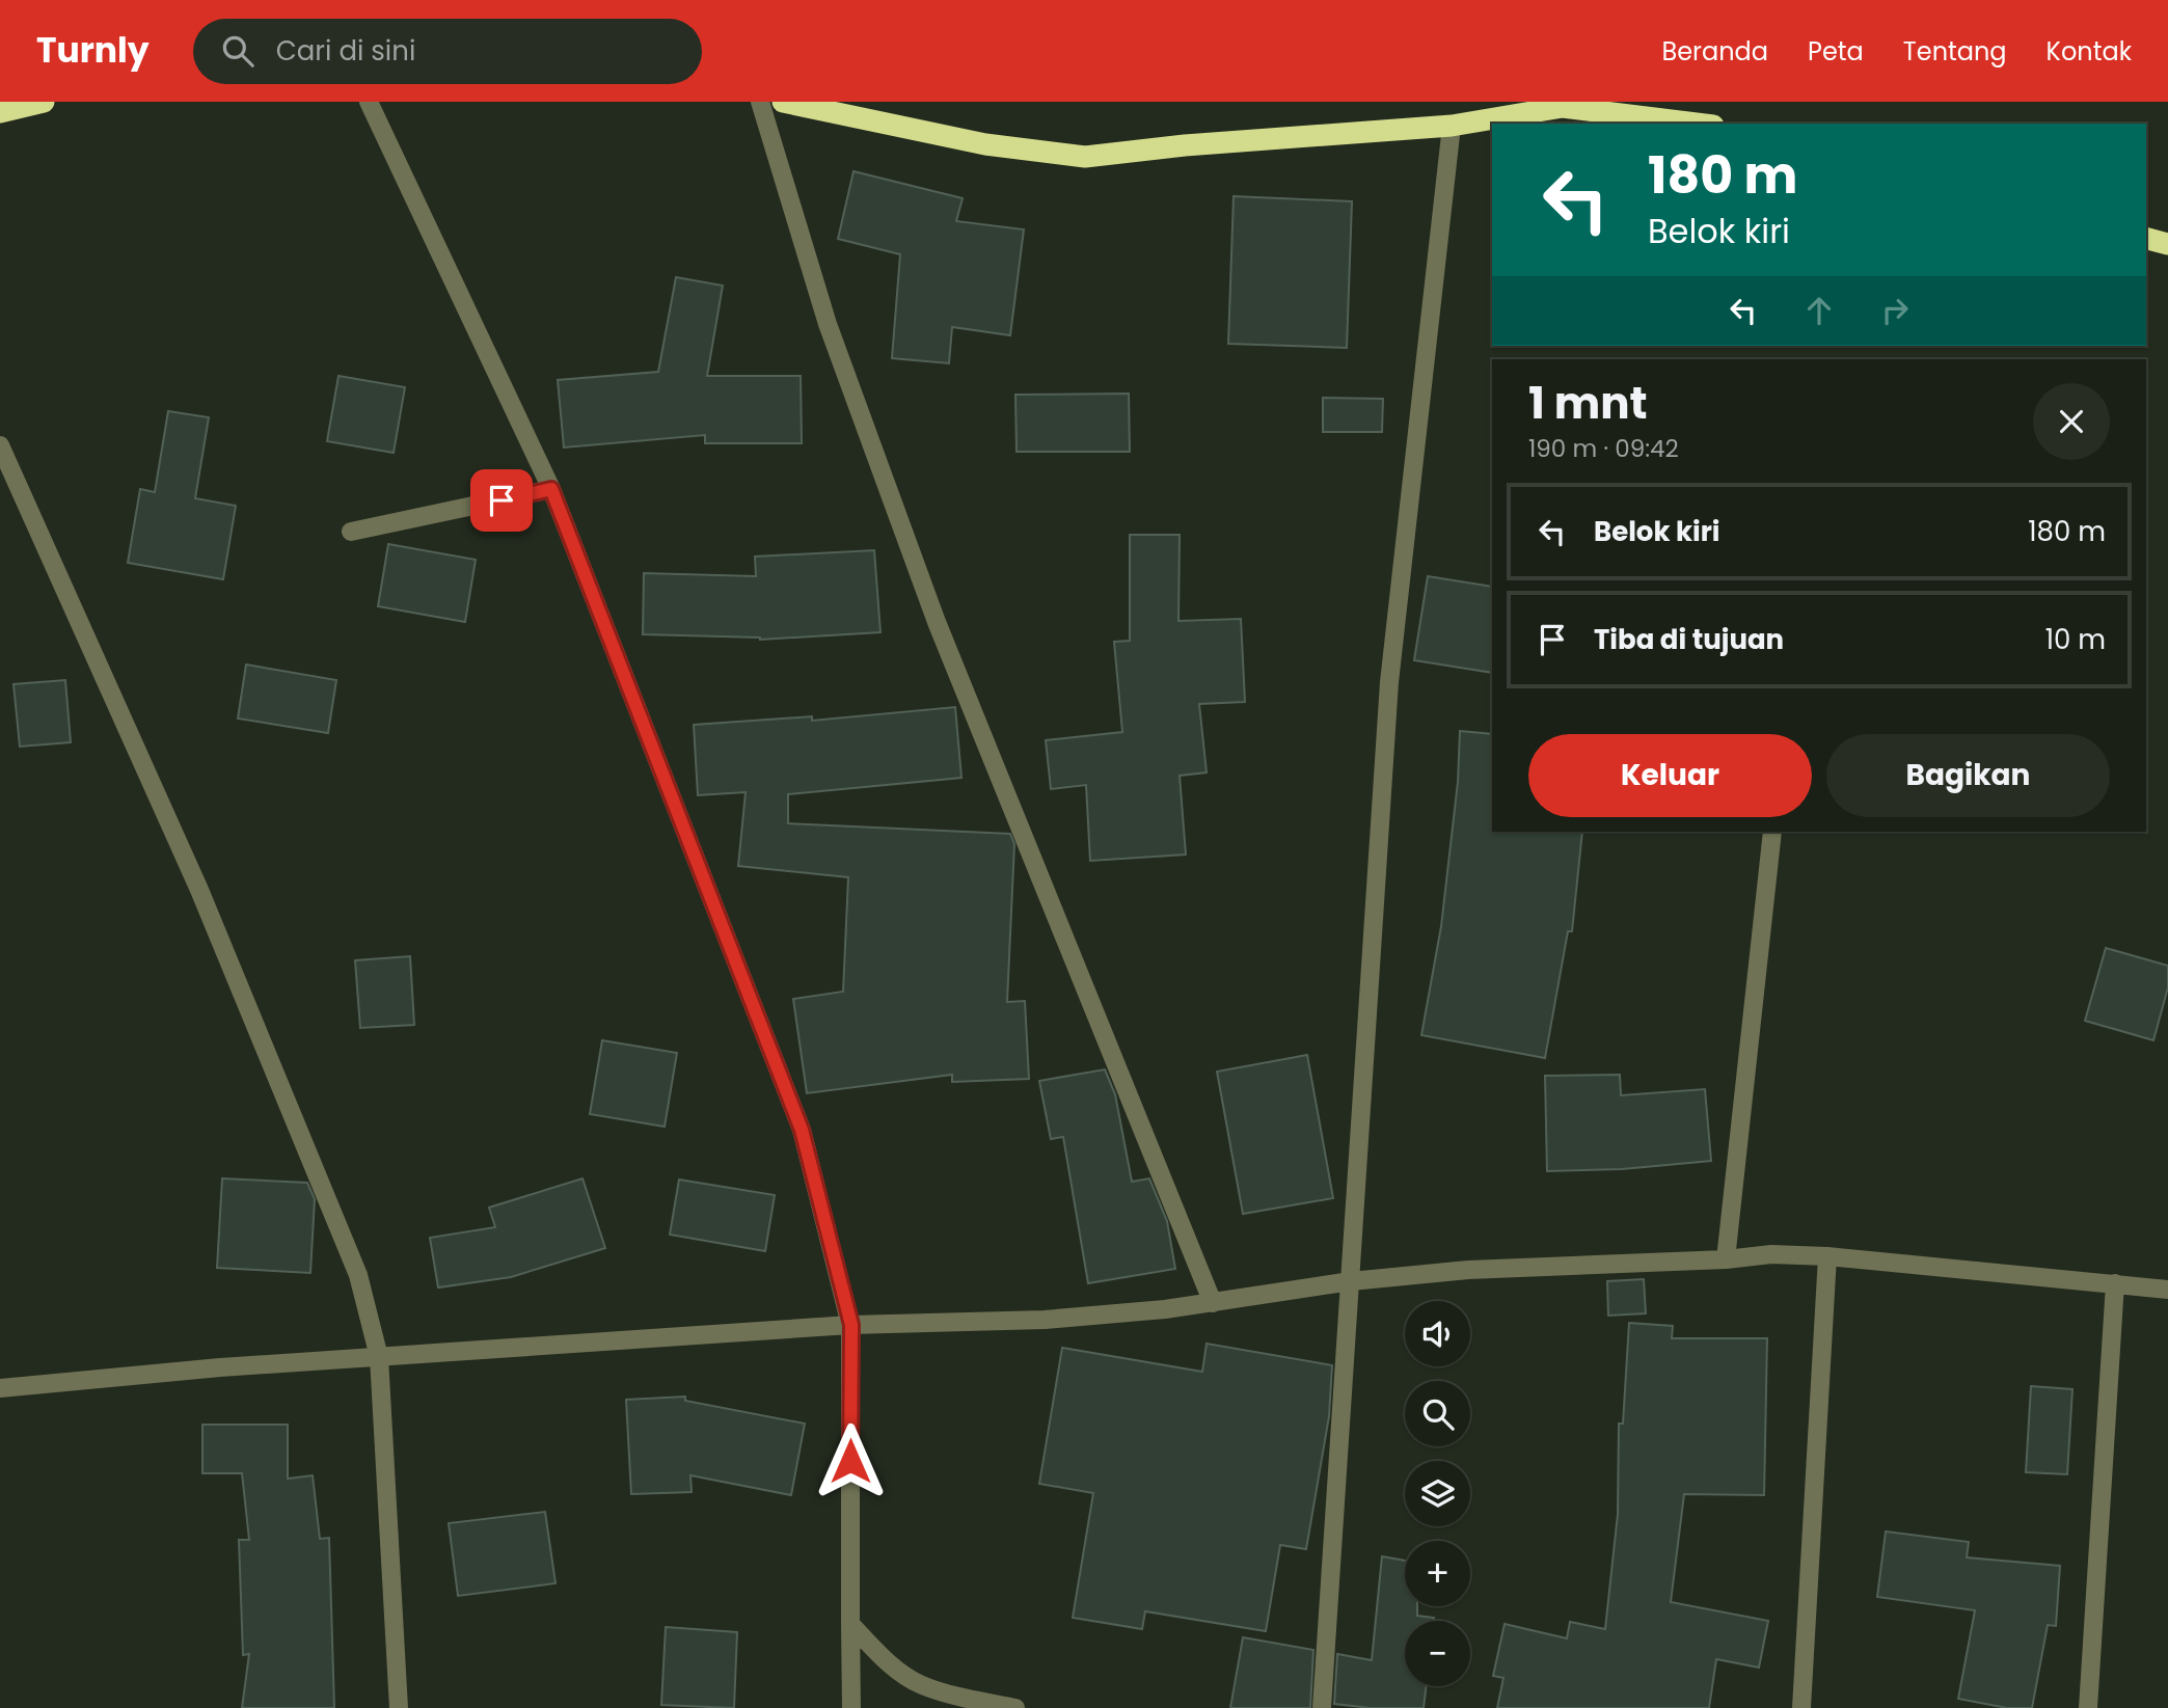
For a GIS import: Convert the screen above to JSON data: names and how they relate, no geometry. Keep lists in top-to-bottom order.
{
  "page": {
    "header": "Turnly",
    "search": "Cari di sini",
    "nav": [
      "Beranda",
      "Peta",
      "Tentang",
      "Kontak"
    ],
    "turn": ["180 m", "Belok kiri"],
    "heading": ["1 mnt", "190 m · 09:42"],
    "list": [
      {
        "name": "Belok kiri",
        "value": "180 m"
      },
      {
        "name": "Tiba di tujuan",
        "value": "10 m"
      }
    ],
    "buttons": ["Keluar", "Bagikan"],
    "map_buttons": ["+", "−"]
  }
}
